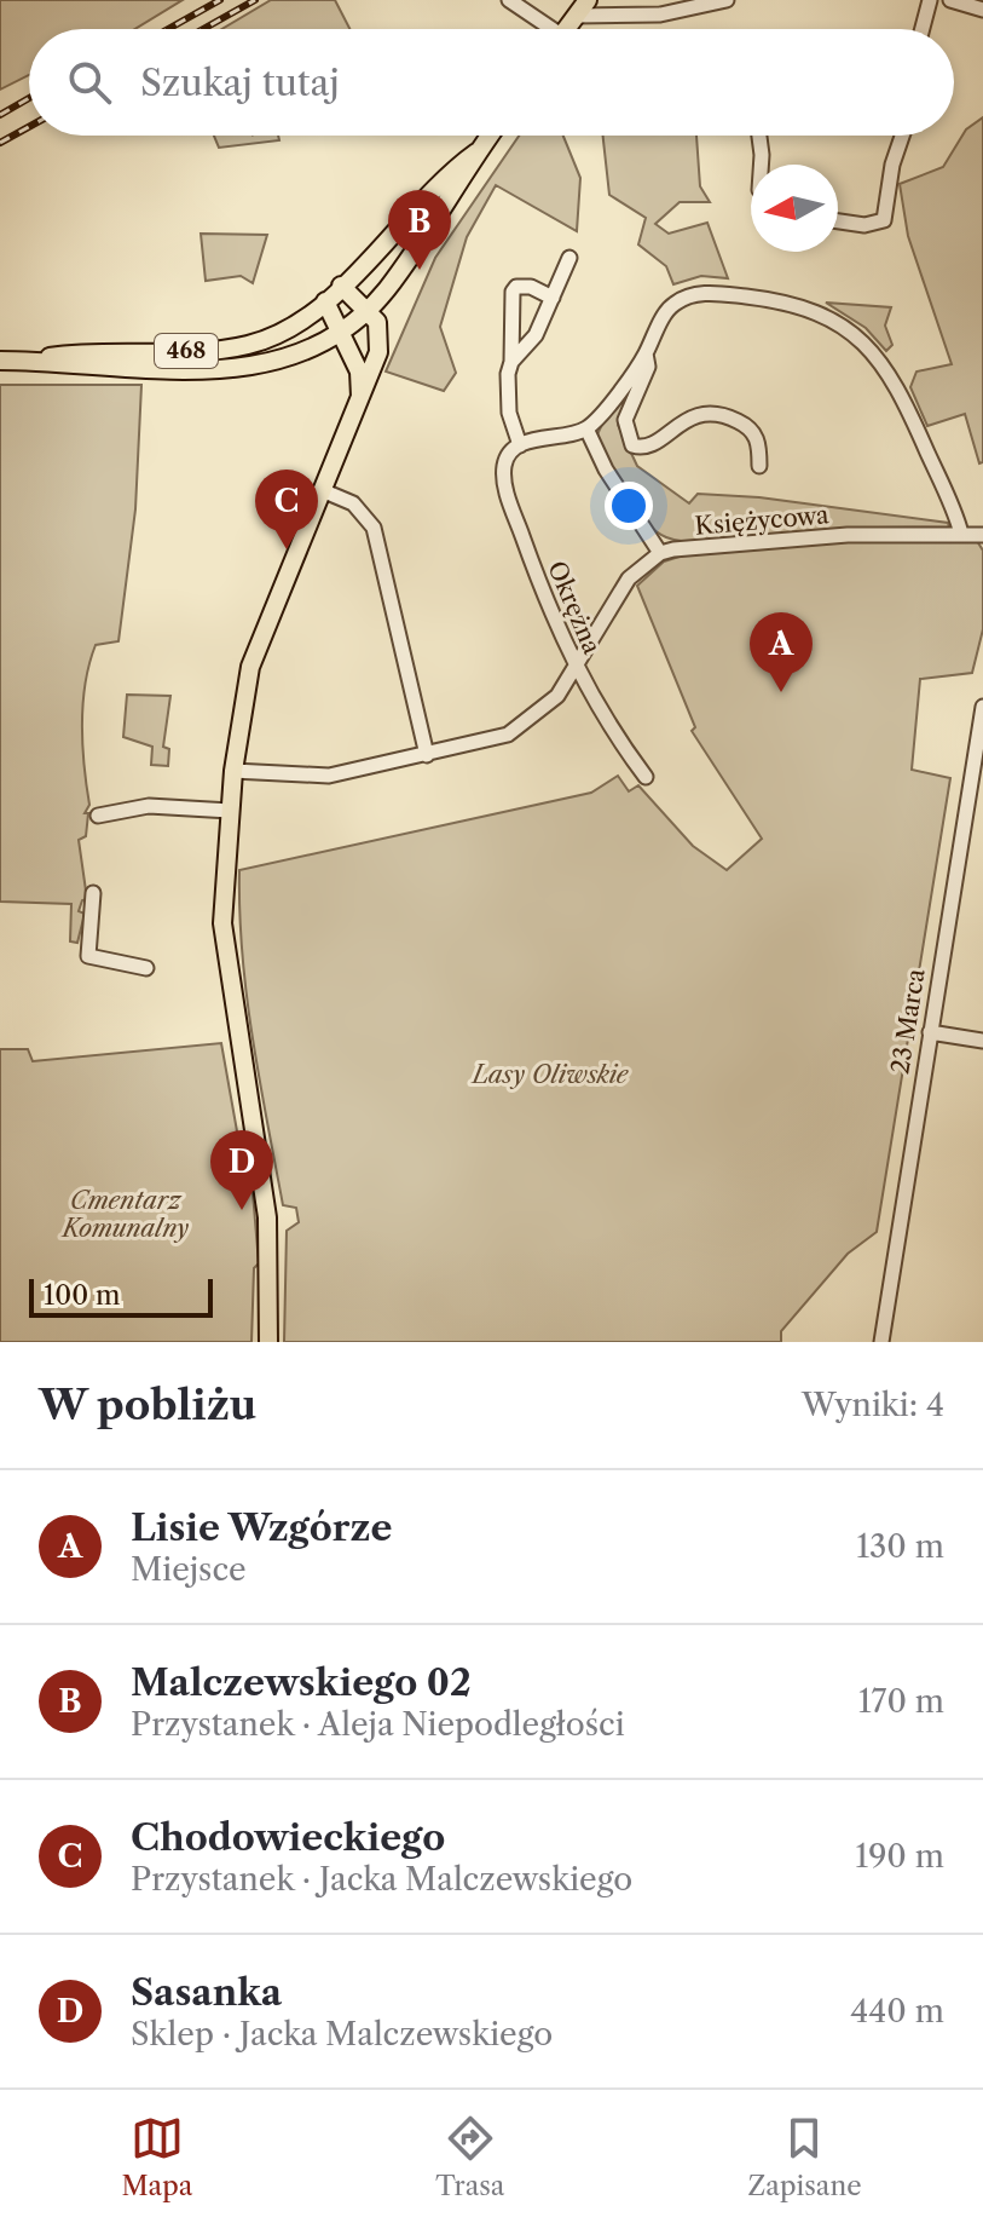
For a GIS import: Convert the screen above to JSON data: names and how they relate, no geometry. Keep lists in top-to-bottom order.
{
  "streets": {
    "main road": ["468"],
    "street": ["Księżycowa", "Okrężna", "23 Marca"]
  },
  "parks": ["Lasy Oliwskie", "Cmentarz Komunalny"],
  "scale_bar": "100 m",
  "north": "left",
  "page": {
    "search": "Szukaj tutaj",
    "pins": [
      "B",
      "C",
      "A",
      "D"
    ],
    "scale": "100 m",
    "heading": ["W pobliżu", "Wyniki: 4"],
    "list": [
      {
        "mark": "A",
        "name": "Lisie Wzgórze",
        "note": "Miejsce",
        "value": "130 m"
      },
      {
        "mark": "B",
        "name": "Malczewskiego 02",
        "note": "Przystanek · Aleja Niepodległości",
        "value": "170 m"
      },
      {
        "mark": "C",
        "name": "Chodowieckiego",
        "note": "Przystanek · Jacka Malczewskiego",
        "value": "190 m"
      },
      {
        "mark": "D",
        "name": "Sasanka",
        "note": "Sklep · Jacka Malczewskiego",
        "value": "440 m"
      }
    ],
    "nav": ["Mapa", "Trasa", "Zapisane"]
  }
}
